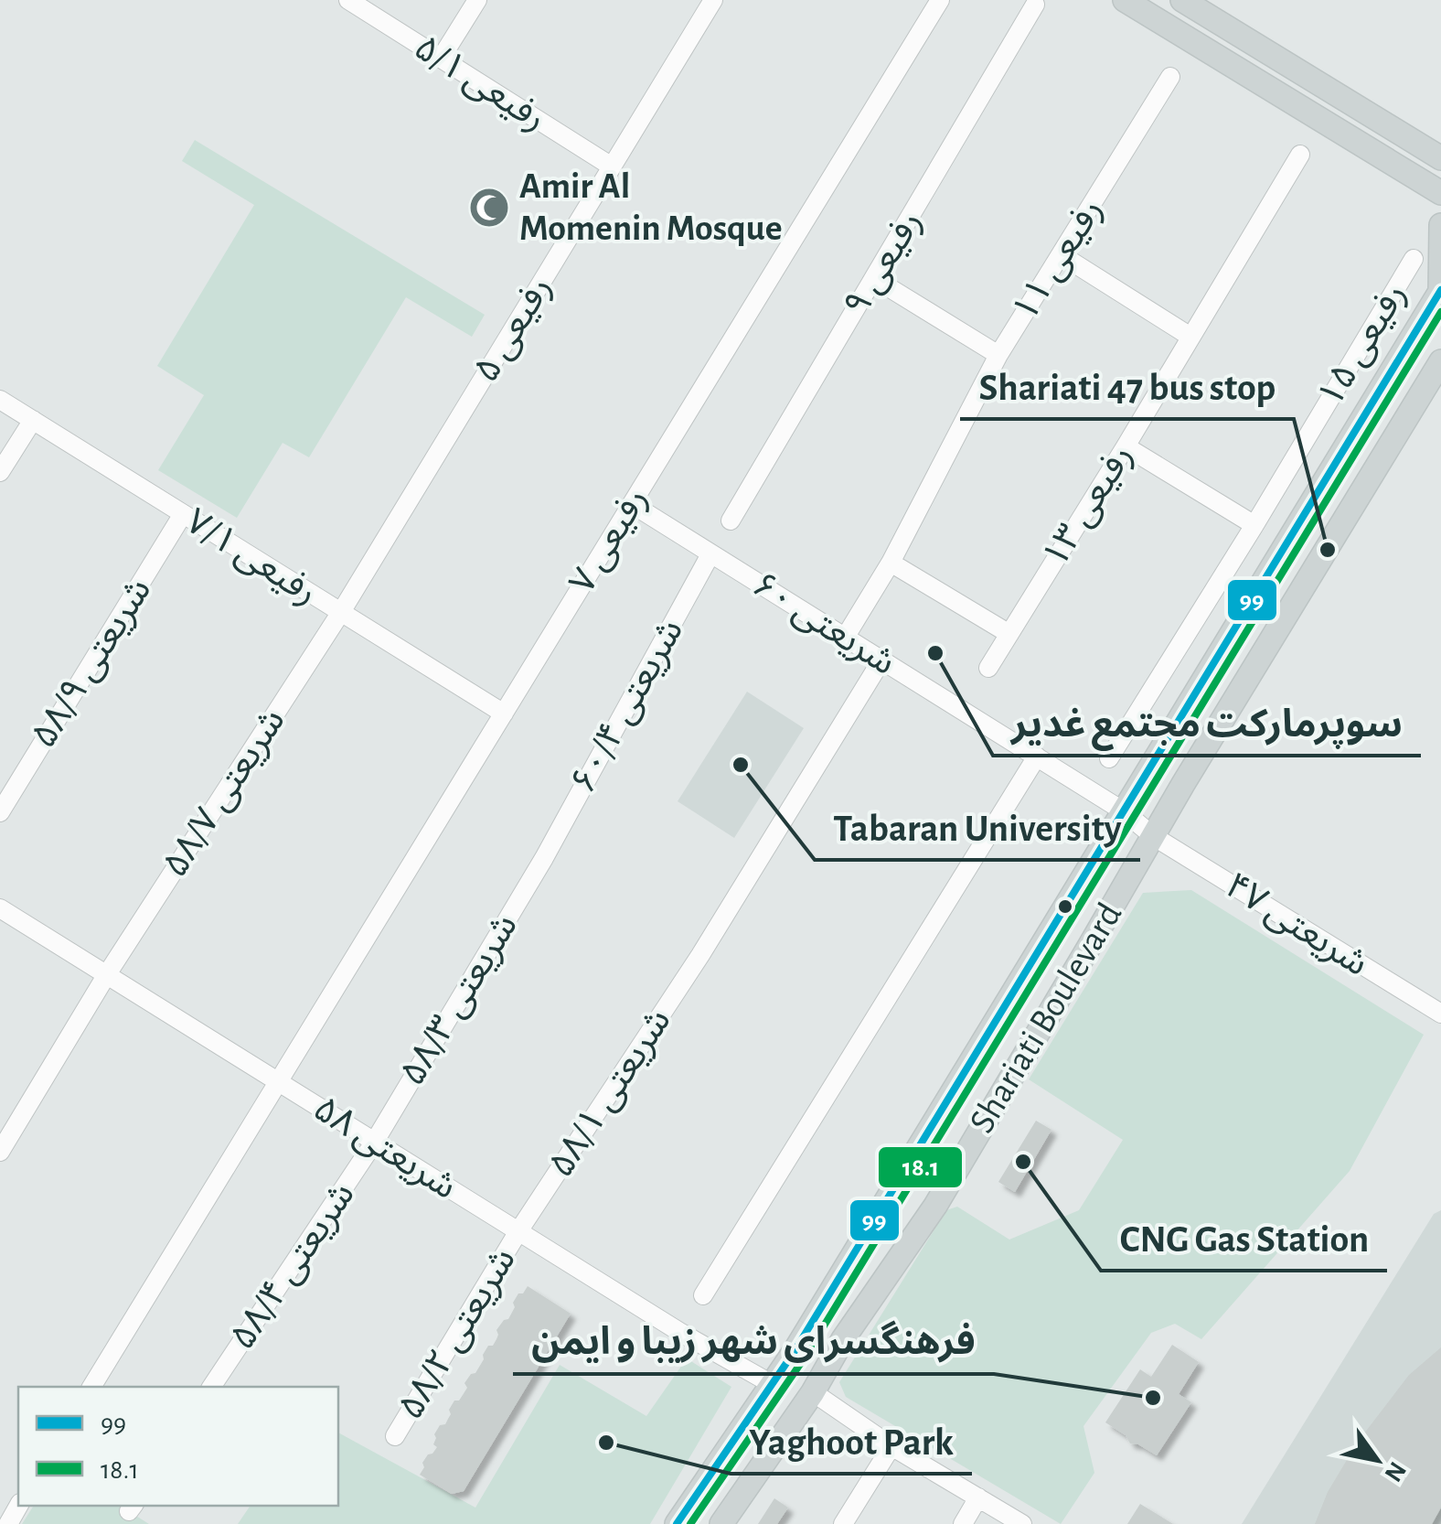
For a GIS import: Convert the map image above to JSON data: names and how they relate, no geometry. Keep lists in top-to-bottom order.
{
  "streets": {
    "main road": ["Shariati Boulevard"],
    "street": [
      "رفیعی ۵/۱",
      "رفیعی ۱۱",
      "رفیعی ۹",
      "رفیعی ۵",
      "رفیعی ۱۵",
      "رفیعی ۱۳",
      "رفیعی ۷",
      "رفیعی ۷/۱",
      "شریعتی ۶۰",
      "شریعتی ۵۸/۹",
      "شریعتی ۶۰/۴",
      "شریعتی ۵۸/۷",
      "شریعتی ۴۷",
      "شریعتی ۵۸/۳",
      "شریعتی ۵۸/۱",
      "شریعتی ۵۸",
      "شریعتی ۵۸/۴",
      "شریعتی ۵۸/۲"
    ]
  },
  "crossings": [
    ["رفیعی ۵/۱", "رفیعی ۵"],
    ["رفیعی ۱۱", "شریعتی ۶۰"],
    ["رفیعی ۵", "رفیعی ۷/۱"],
    ["رفیعی ۵", "شریعتی ۵۸/۷"],
    ["رفیعی ۷", "رفیعی ۷/۱"],
    ["رفیعی ۷", "شریعتی ۶۰"],
    ["رفیعی ۷", "شریعتی ۵۸"],
    ["رفیعی ۷/۱", "شریعتی ۵۸/۹"],
    ["رفیعی ۷/۱", "شریعتی ۵۸/۷"],
    ["شریعتی ۶۰", "شریعتی ۶۰/۴"],
    ["شریعتی ۶۰", "شریعتی ۴۷"],
    ["شریعتی ۶۰", "Shariati Boulevard"],
    ["شریعتی ۶۰", "شریعتی ۵۸/۱"],
    ["شریعتی ۶۰/۴", "شریعتی ۵۸/۳"],
    ["شریعتی ۵۸/۷", "شریعتی ۵۸"],
    ["شریعتی ۴۷", "Shariati Boulevard"],
    ["شریعتی ۵۸/۳", "شریعتی ۵۸"],
    ["شریعتی ۵۸/۳", "شریعتی ۵۸/۴"],
    ["Shariati Boulevard", "شریعتی ۵۸"],
    ["شریعتی ۵۸/۱", "شریعتی ۵۸"],
    ["شریعتی ۵۸/۱", "شریعتی ۵۸/۲"],
    ["شریعتی ۵۸", "شریعتی ۵۸/۴"],
    ["شریعتی ۵۸", "شریعتی ۵۸/۲"]
  ],
  "places": {
    "mosque": ["Amir Al Momenin Mosque"],
    "other": [
      "Shariati 47 bus stop",
      "سوپرمارکت مجتمع غدیر",
      "Tabaran University",
      "CNG Gas Station",
      "فرهنگسرای شهر زیبا و ایمن",
      "Yaghoot Park"
    ]
  },
  "lines": ["transit line 99", "transit line 18.1"],
  "legend": ["99", "18.1"],
  "north": "bottom right"
}
